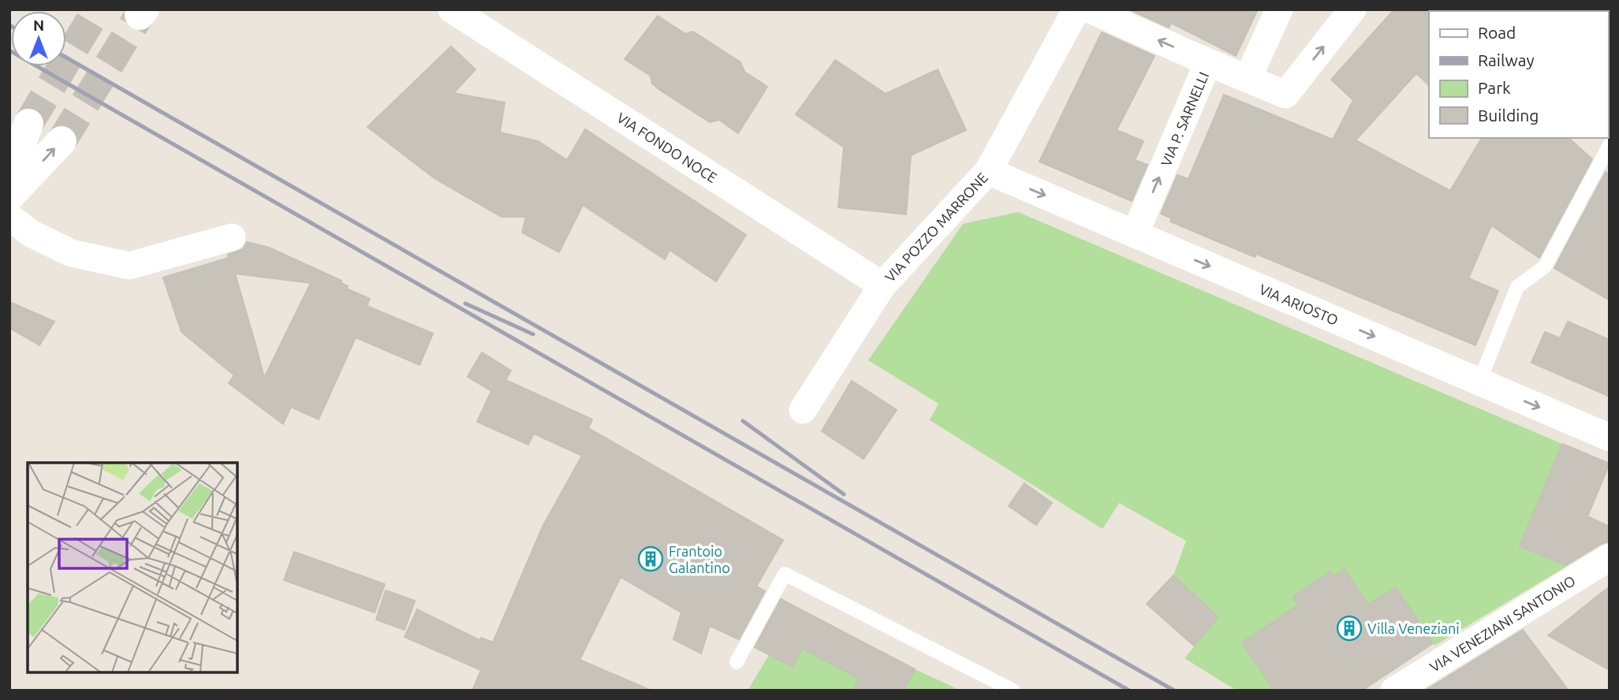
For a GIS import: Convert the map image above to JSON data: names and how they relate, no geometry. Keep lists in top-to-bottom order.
{
  "streets": {
    "street": [
      "VIA P. SARNELLI",
      "VIA FONDO NOCE",
      "VIA POZZO MARRONE",
      "VIA ARIOSTO",
      "VIA VENEZIANI SANTONIO"
    ]
  },
  "crossings": [
    ["VIA P. SARNELLI", "VIA ARIOSTO"],
    ["VIA FONDO NOCE", "VIA POZZO MARRONE"],
    ["VIA POZZO MARRONE", "VIA ARIOSTO"]
  ],
  "one_way": ["VIA ARIOSTO"],
  "places": {
    "building": ["Frantoio Galantino", "Villa Veneziani"]
  },
  "legend": [
    "Road",
    "Railway",
    "Park",
    "Building"
  ],
  "north": "top"
}
